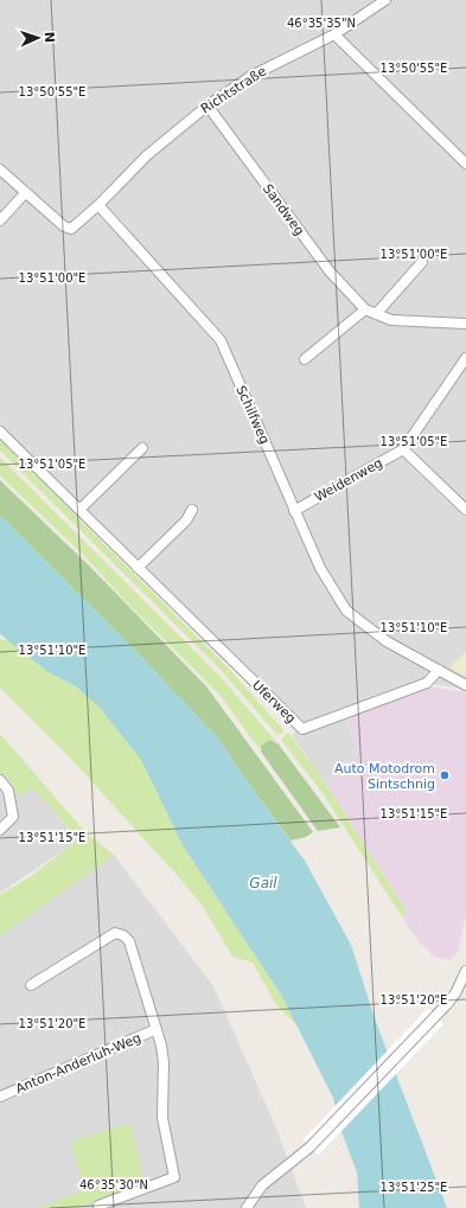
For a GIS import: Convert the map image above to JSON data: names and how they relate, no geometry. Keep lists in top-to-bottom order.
{
  "streets": {
    "street": [
      "Richtstraße",
      "Sandweg",
      "Schilfweg",
      "Weidenweg",
      "Uferweg",
      "Anton-Anderluh-Weg"
    ]
  },
  "crossings": [
    ["Richtstraße", "Sandweg"],
    ["Richtstraße", "Schilfweg"],
    ["Schilfweg", "Weidenweg"],
    ["Schilfweg", "Uferweg"]
  ],
  "water": ["Gail"],
  "places": ["Auto Motodrom Sintschnig"],
  "north": "right",
  "coordinates": [
    "46°35'35\"N",
    "13°50'55\"E",
    "13°51'00\"E",
    "13°51'05\"E",
    "13°51'10\"E",
    "13°51'15\"E",
    "13°51'20\"E",
    "46°35'30\"N",
    "13°51'25\"E"
  ]
}
